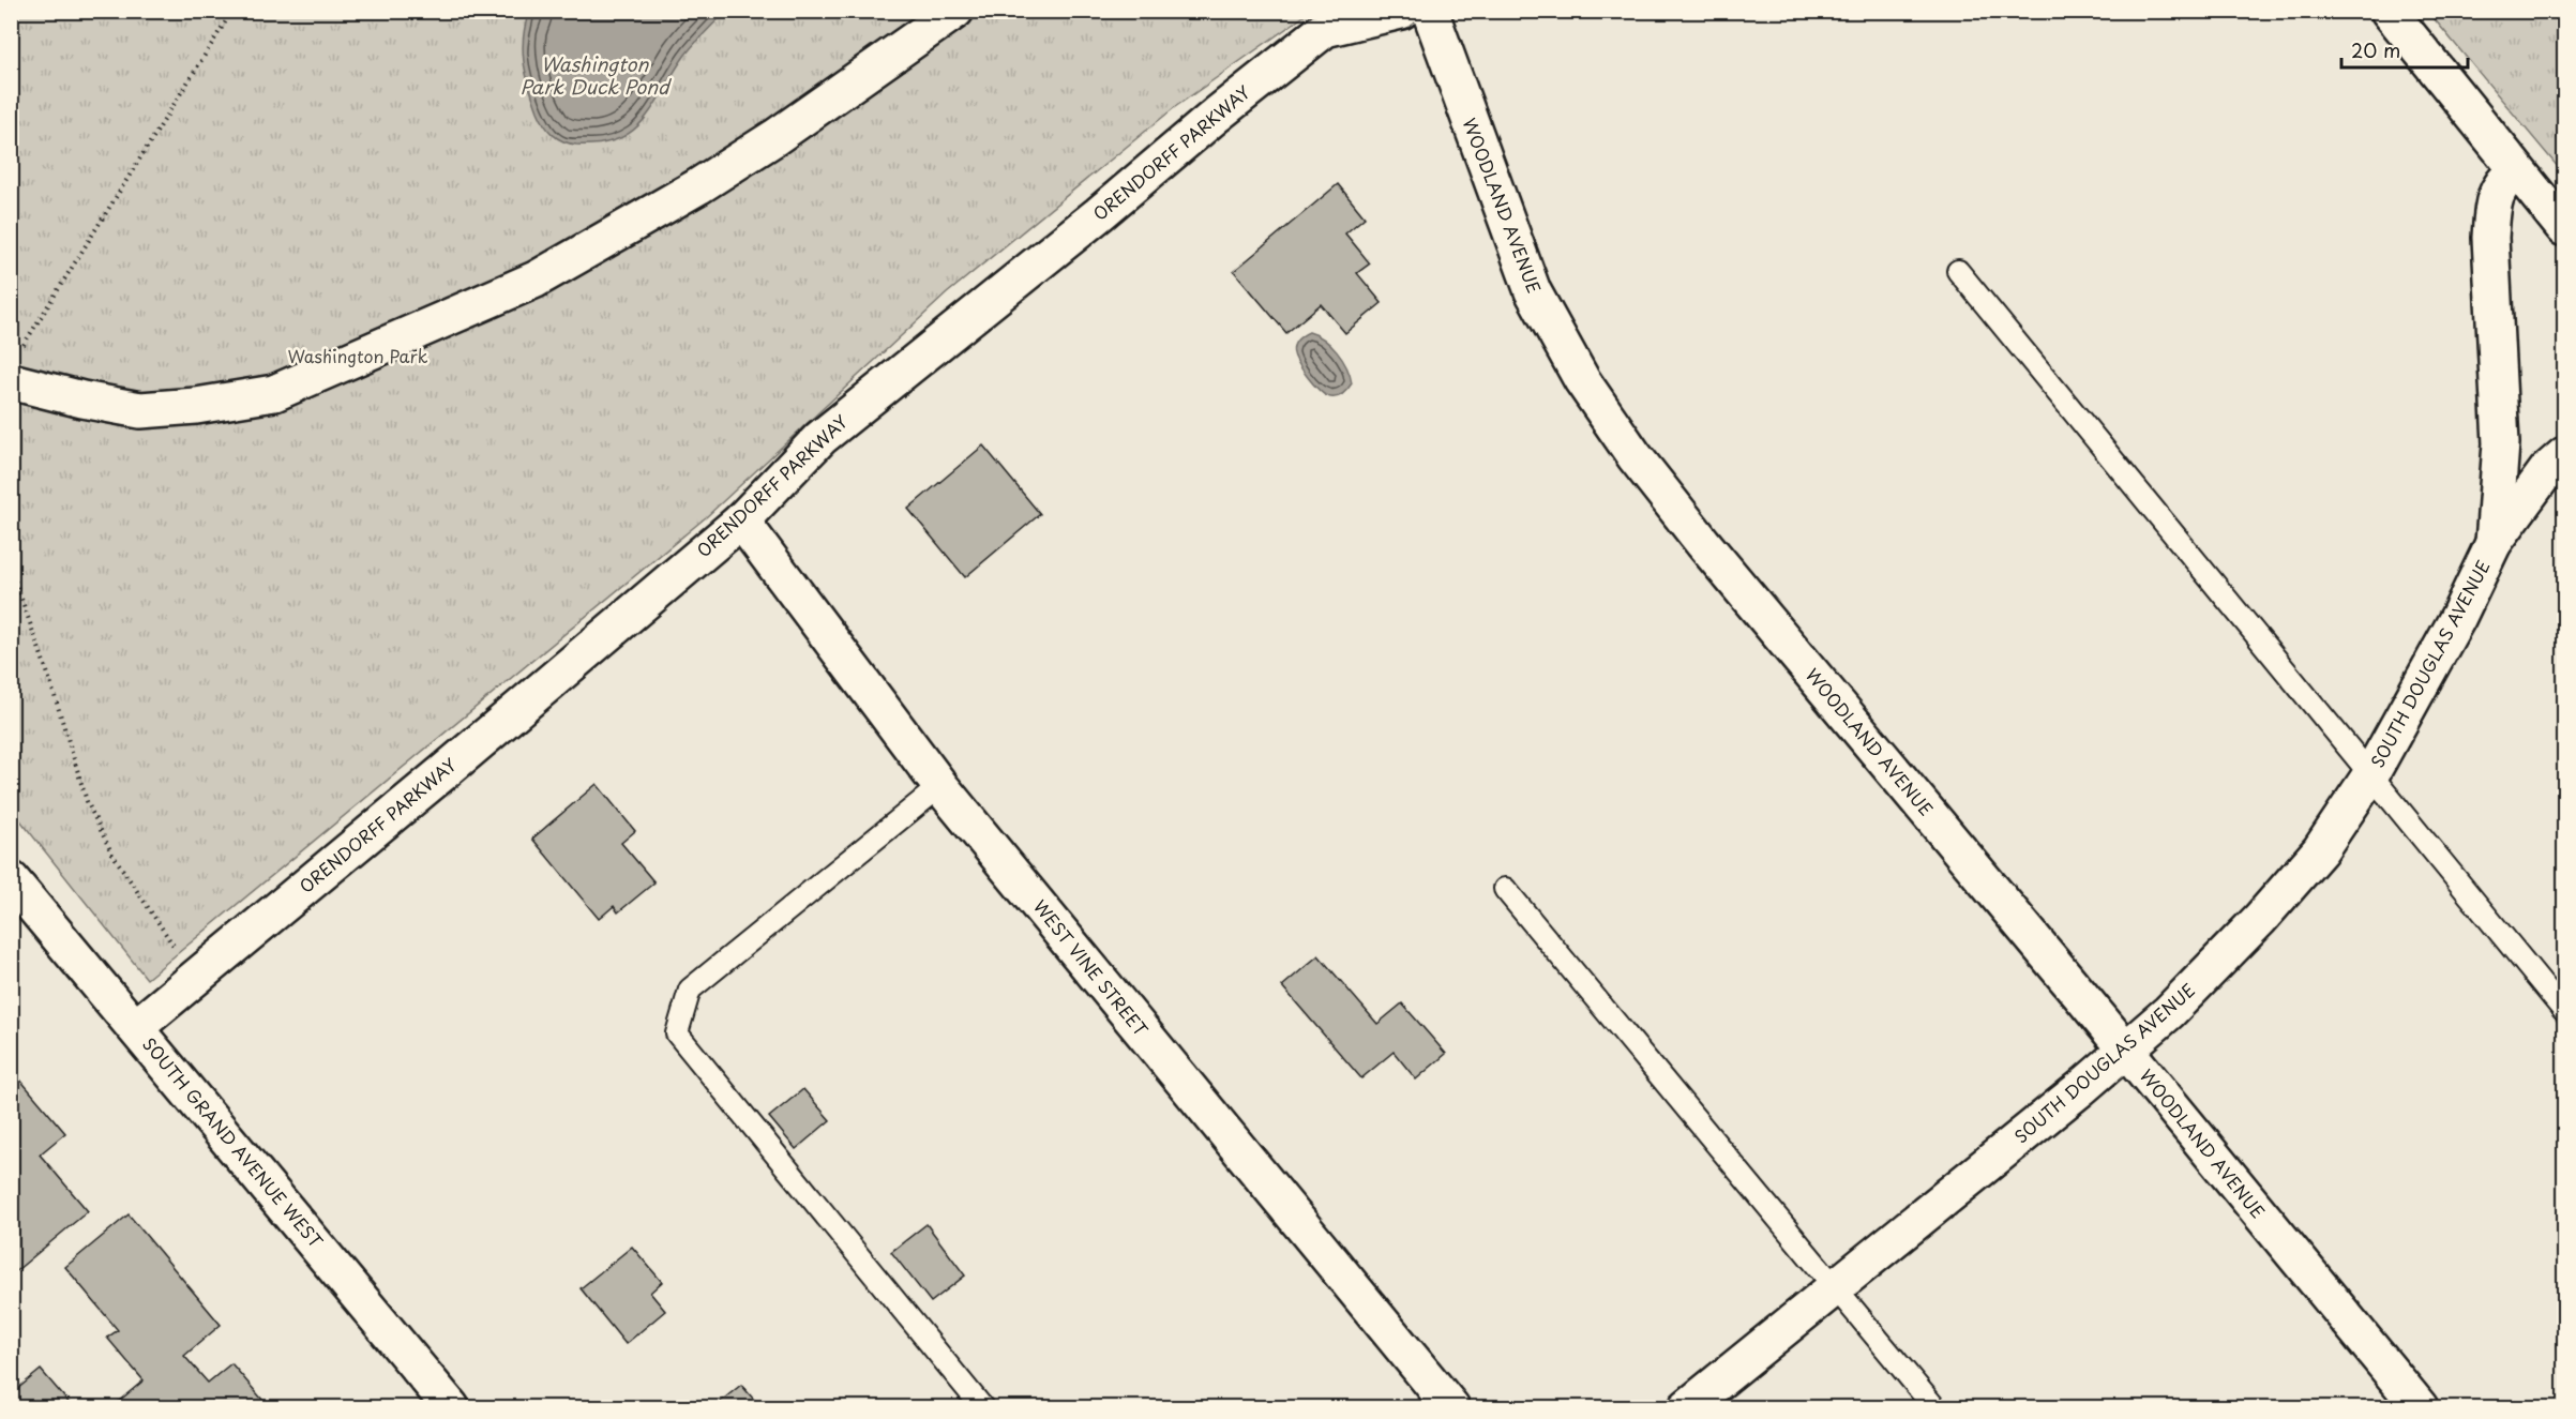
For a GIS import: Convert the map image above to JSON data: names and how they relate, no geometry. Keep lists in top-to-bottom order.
{
  "streets": {
    "street": [
      "ORENDORFF PARKWAY",
      "WOODLAND AVENUE",
      "SOUTH DOUGLAS AVENUE",
      "WEST VINE STREET",
      "SOUTH GRAND AVENUE WEST"
    ]
  },
  "crossings": [
    ["ORENDORFF PARKWAY", "WEST VINE STREET"],
    ["ORENDORFF PARKWAY", "SOUTH GRAND AVENUE WEST"],
    ["WOODLAND AVENUE", "SOUTH DOUGLAS AVENUE"]
  ],
  "water": ["Washington Park Duck Pond"],
  "parks": ["Washington Park"],
  "scale_bar": "20 m"
}
